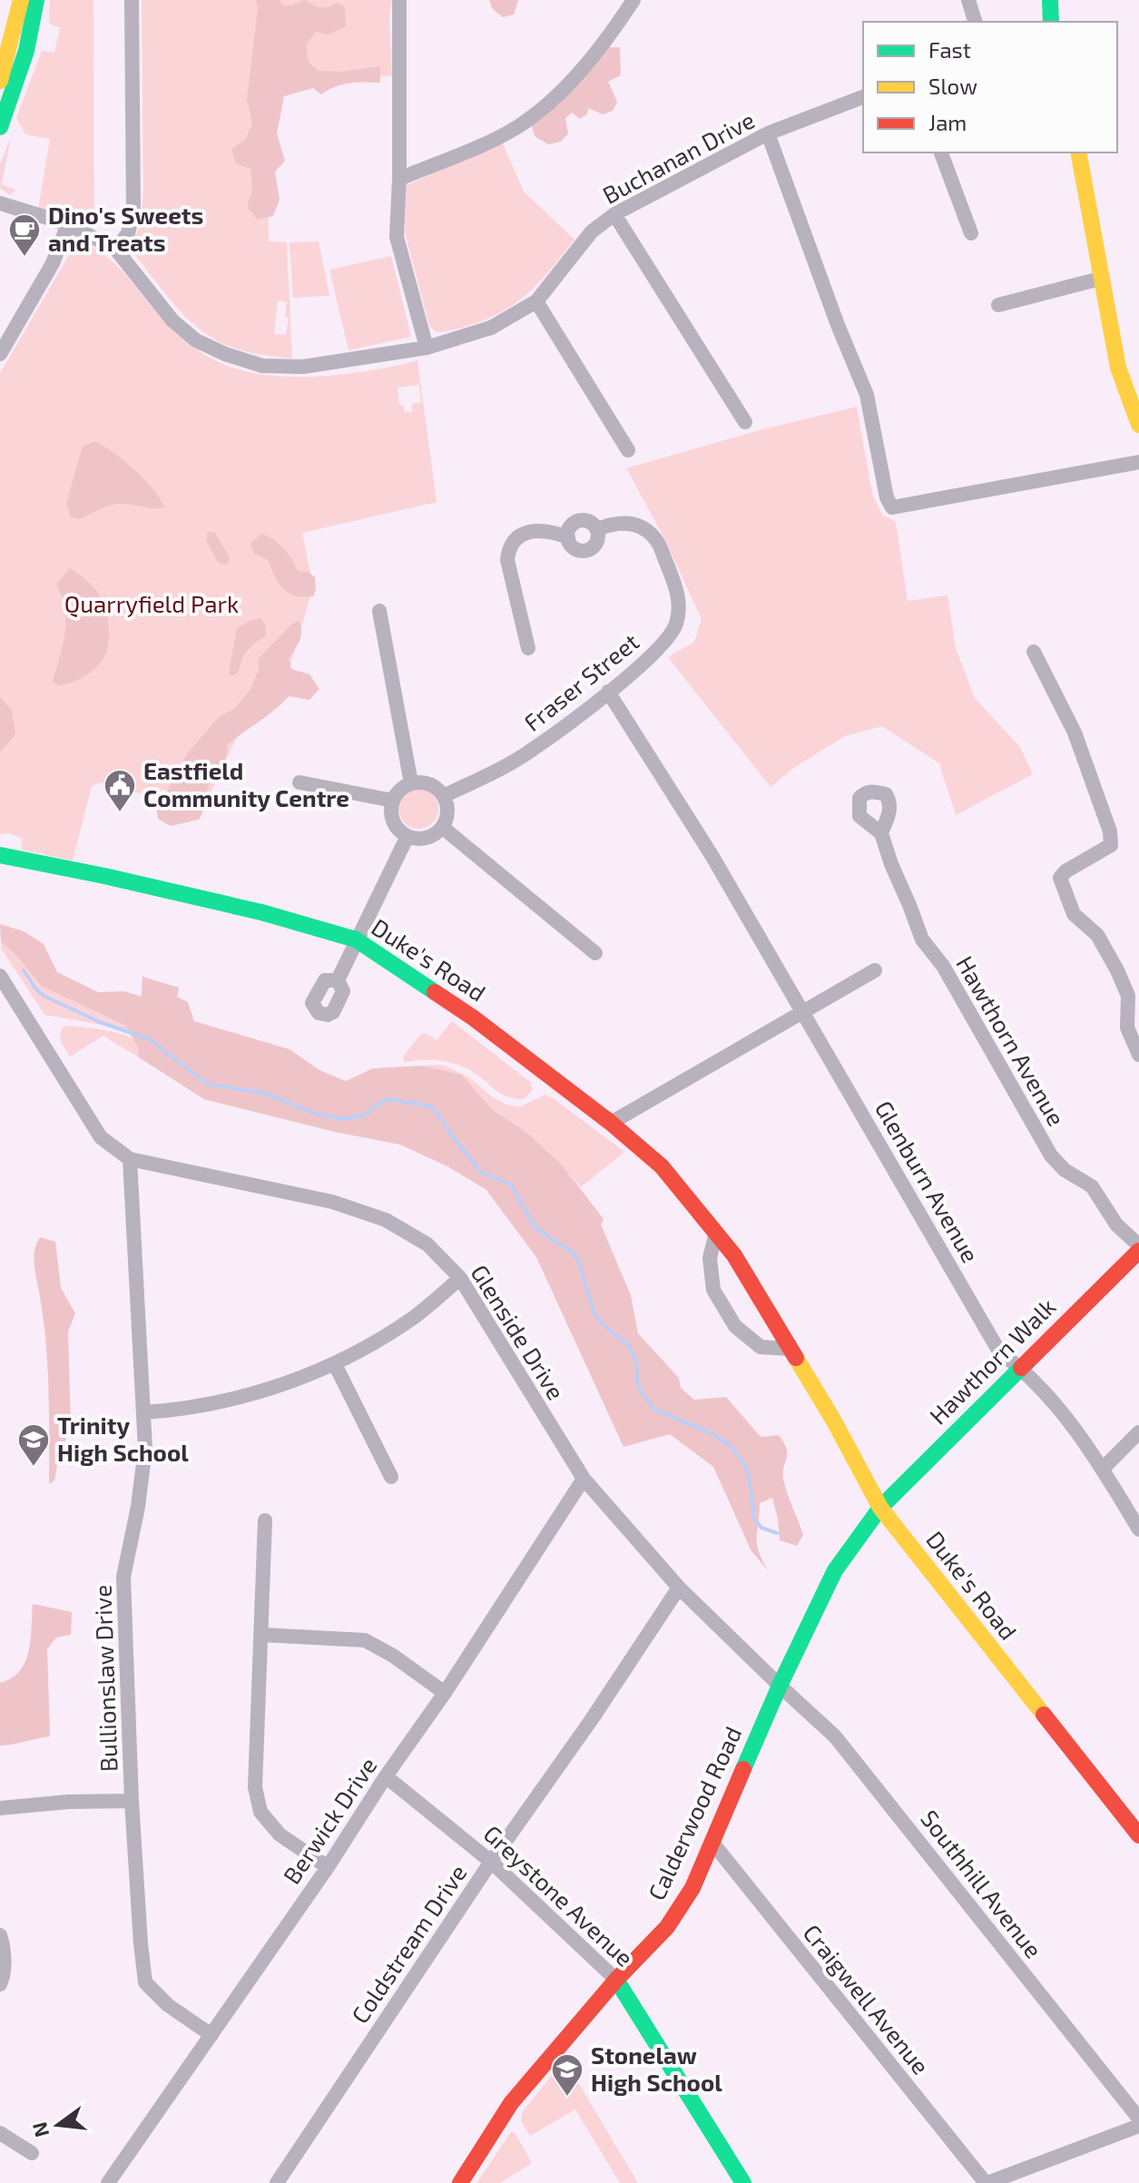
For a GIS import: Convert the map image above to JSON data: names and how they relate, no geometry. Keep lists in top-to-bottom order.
{
  "streets": {
    "main road": [
      "Duke's Road",
      "Hawthorn Walk",
      "Calderwood Road",
      "Greystone Avenue"
    ],
    "street": [
      "Buchanan Drive",
      "Fraser Street",
      "Hawthorn Avenue",
      "Glenburn Avenue",
      "Glenside Drive",
      "Bullionslaw Drive",
      "Berwick Drive",
      "Southhill Avenue",
      "Coldstream Drive",
      "Craigwell Avenue"
    ]
  },
  "crossings": [
    ["Fraser Street", "Glenburn Avenue"],
    ["Duke's Road", "Hawthorn Walk"],
    ["Duke's Road", "Calderwood Road"],
    ["Hawthorn Avenue", "Hawthorn Walk"],
    ["Glenburn Avenue", "Hawthorn Walk"],
    ["Glenside Drive", "Bullionslaw Drive"],
    ["Glenside Drive", "Calderwood Road"],
    ["Glenside Drive", "Berwick Drive"],
    ["Glenside Drive", "Southhill Avenue"],
    ["Glenside Drive", "Coldstream Drive"],
    ["Hawthorn Walk", "Calderwood Road"],
    ["Bullionslaw Drive", "Berwick Drive"],
    ["Calderwood Road", "Southhill Avenue"],
    ["Calderwood Road", "Greystone Avenue"],
    ["Calderwood Road", "Craigwell Avenue"],
    ["Berwick Drive", "Greystone Avenue"],
    ["Greystone Avenue", "Coldstream Drive"]
  ],
  "parks": ["Quarryfield Park"],
  "places": {
    "cafe": ["Dino's Sweets and Treats"],
    "public building": ["Eastfield Community Centre"],
    "school or university": ["Trinity High School", "Stonelaw High School"]
  },
  "legend": ["Fast", "Slow", "Jam"],
  "north": "left"
}
